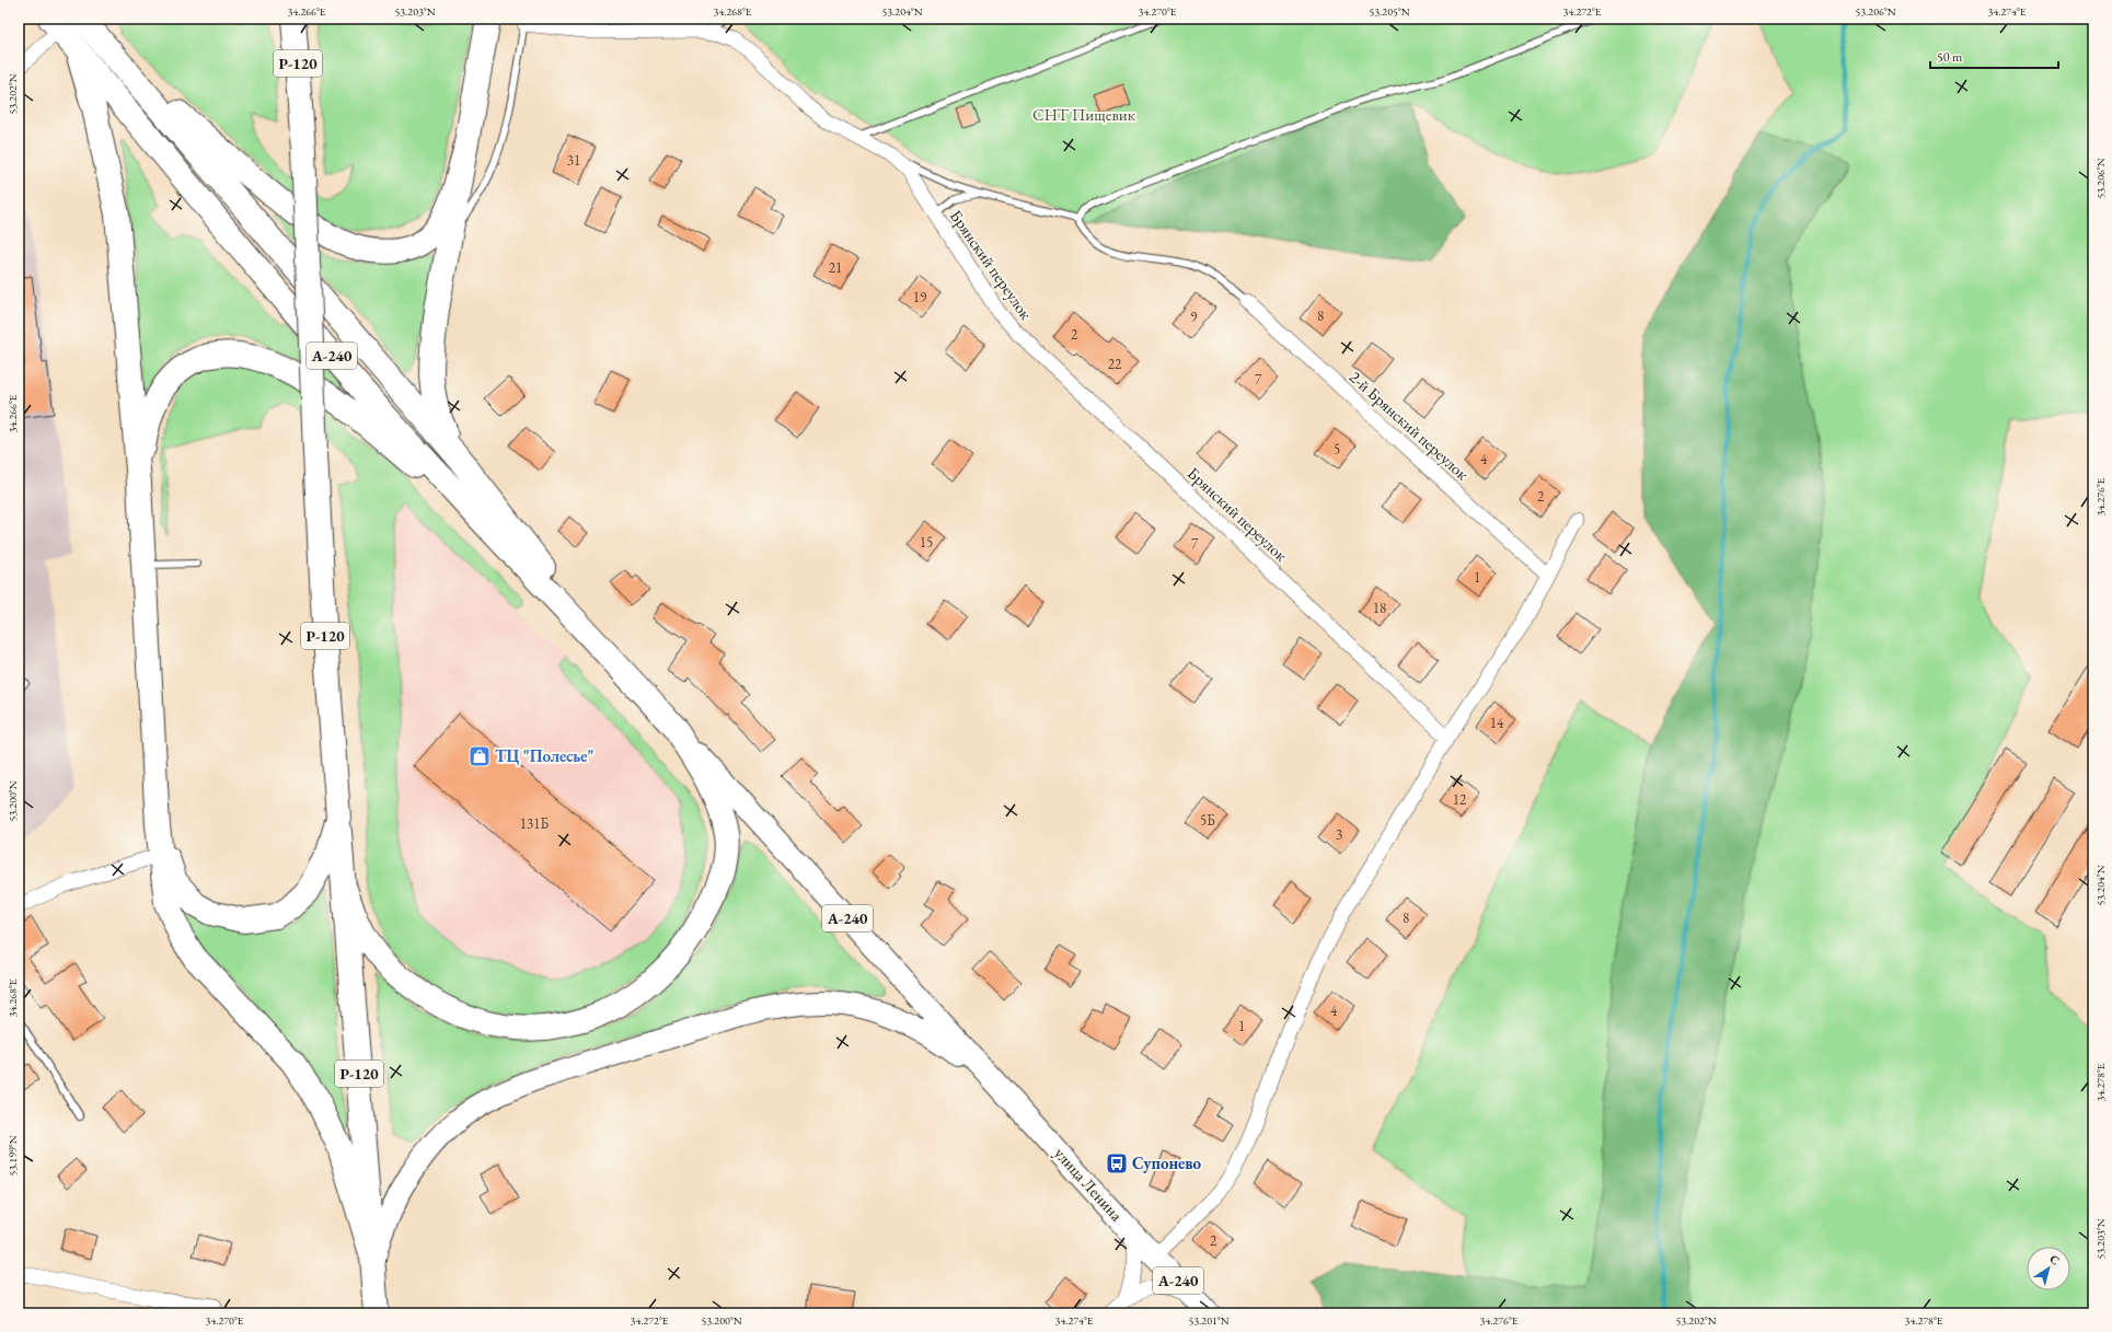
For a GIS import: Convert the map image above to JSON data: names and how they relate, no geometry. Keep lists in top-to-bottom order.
{
  "streets": {
    "highway": ["Р-120", "А-240"],
    "main road": ["улица Ленина"],
    "street": ["Брянский переулок", "2-й Брянский переулок"]
  },
  "crossings": [
    ["А-240", "улица Ленина"]
  ],
  "parks": ["СНТ Пищевик"],
  "places": {
    "shop": ["ТЦ \"Полесье\""],
    "bus stop": ["Супонево"]
  },
  "house_numbers": [
    "31",
    "21",
    "19",
    "8",
    "9",
    "2",
    "22",
    "7",
    "5",
    "4",
    "2",
    "15",
    "7",
    "1",
    "18",
    "14",
    "12",
    "5Б",
    "131Б",
    "3",
    "8",
    "4",
    "1",
    "2"
  ],
  "scale_bar": "50 m",
  "north": "top right",
  "coordinates": [
    "34.266°E",
    "53.203°N",
    "34.268°E",
    "53.204°N",
    "34.270°E",
    "53.205°N",
    "34.272°E",
    "53.206°N",
    "34.274°E",
    "53.202°N",
    "34.276°E",
    "53.200°N",
    "34.278°E",
    "53.199°N",
    "53.201°N"
  ]
}
